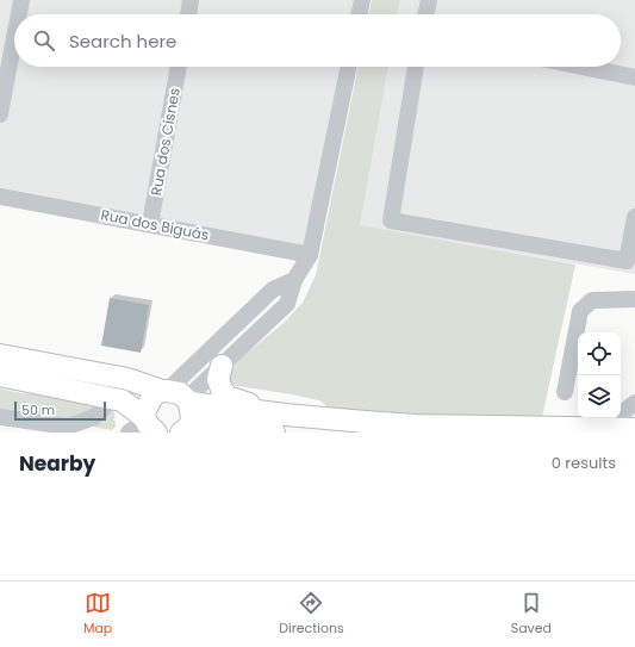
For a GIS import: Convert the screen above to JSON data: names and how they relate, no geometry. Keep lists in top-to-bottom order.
{
  "streets": {
    "street": ["Rua dos Cisnes", "Rua dos Biguás"]
  },
  "crossings": [
    ["Rua dos Cisnes", "Rua dos Biguás"]
  ],
  "scale_bar": "50 m",
  "page": {
    "search": "Search here",
    "scale": "50 m",
    "heading": ["Nearby", "0 results"],
    "nav": ["Map", "Directions", "Saved"]
  }
}
